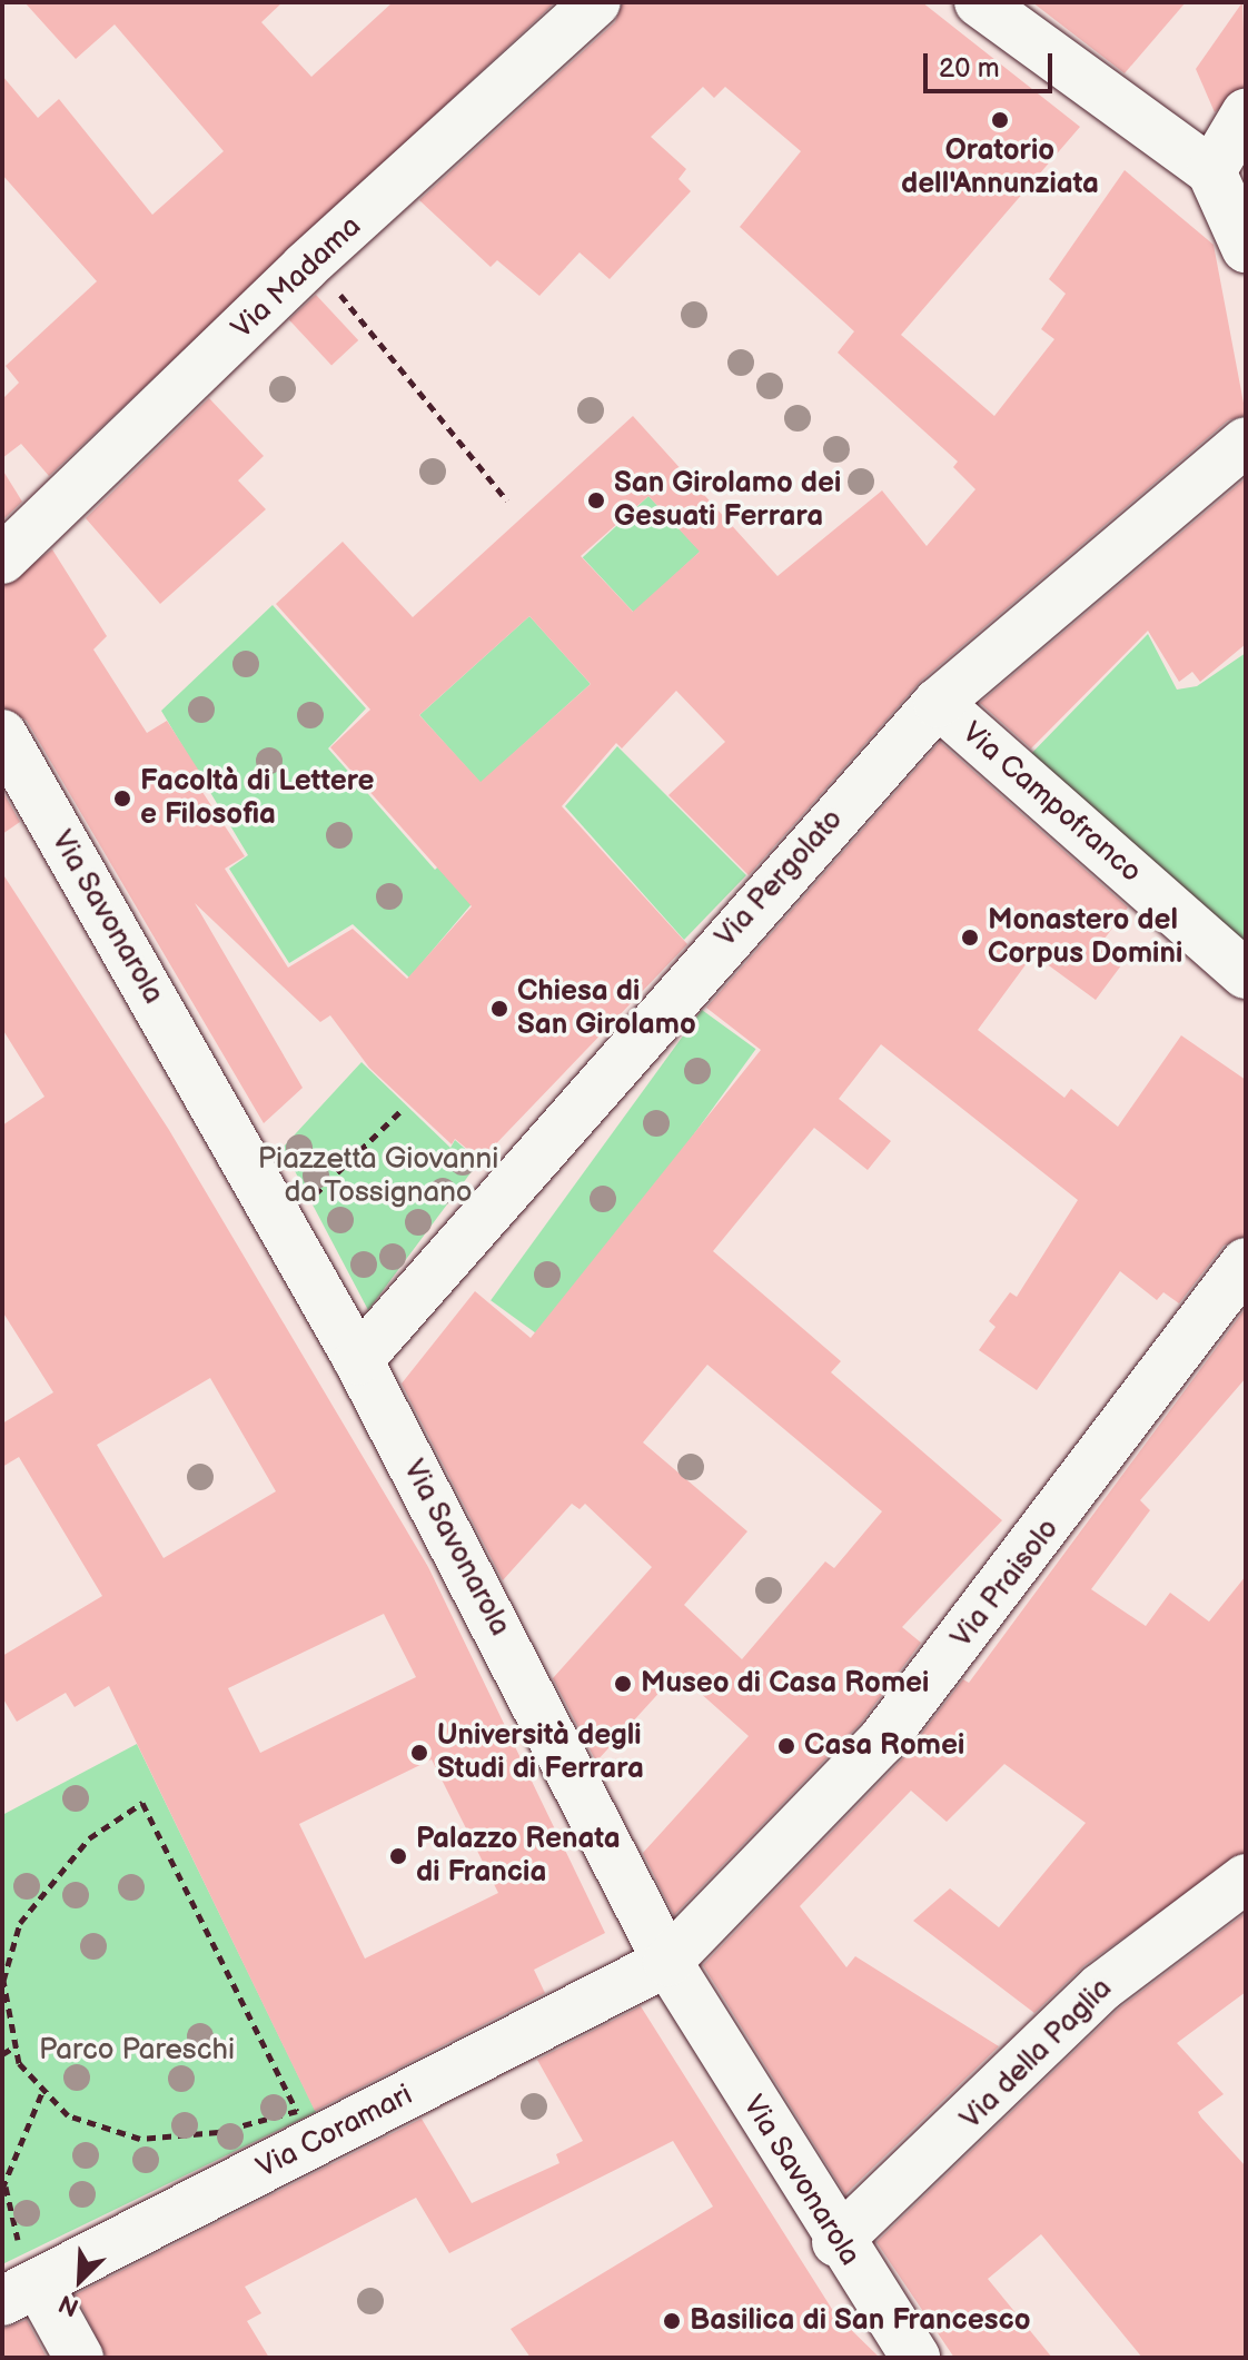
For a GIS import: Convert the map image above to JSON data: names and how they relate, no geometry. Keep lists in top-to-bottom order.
{
  "streets": {
    "street": [
      "Via Madama",
      "Via Campofranco",
      "Via Pergolato",
      "Via Savonarola",
      "Via Praisolo",
      "Via della Paglia",
      "Via Coramari"
    ]
  },
  "crossings": [
    ["Via Campofranco", "Via Pergolato"],
    ["Via Pergolato", "Via Savonarola"],
    ["Via Savonarola", "Via Praisolo"],
    ["Via Savonarola", "Via della Paglia"],
    ["Via Savonarola", "Via Coramari"],
    ["Via Praisolo", "Via Coramari"]
  ],
  "parks": ["Piazzetta Giovanni da Tossignano", "Parco Pareschi"],
  "places": [
    "Oratorio dell'Annunziata",
    "San Girolamo dei Gesuati Ferrara",
    "Facoltà di Lettere e Filosofia",
    "Monastero del Corpus Domini",
    "Chiesa di San Girolamo",
    "Museo di Casa Romei",
    "Casa Romei",
    "Università degli Studi di Ferrara",
    "Palazzo Renata di Francia",
    "Basilica di San Francesco"
  ],
  "scale_bar": "20 m",
  "north": "bottom left"
}
